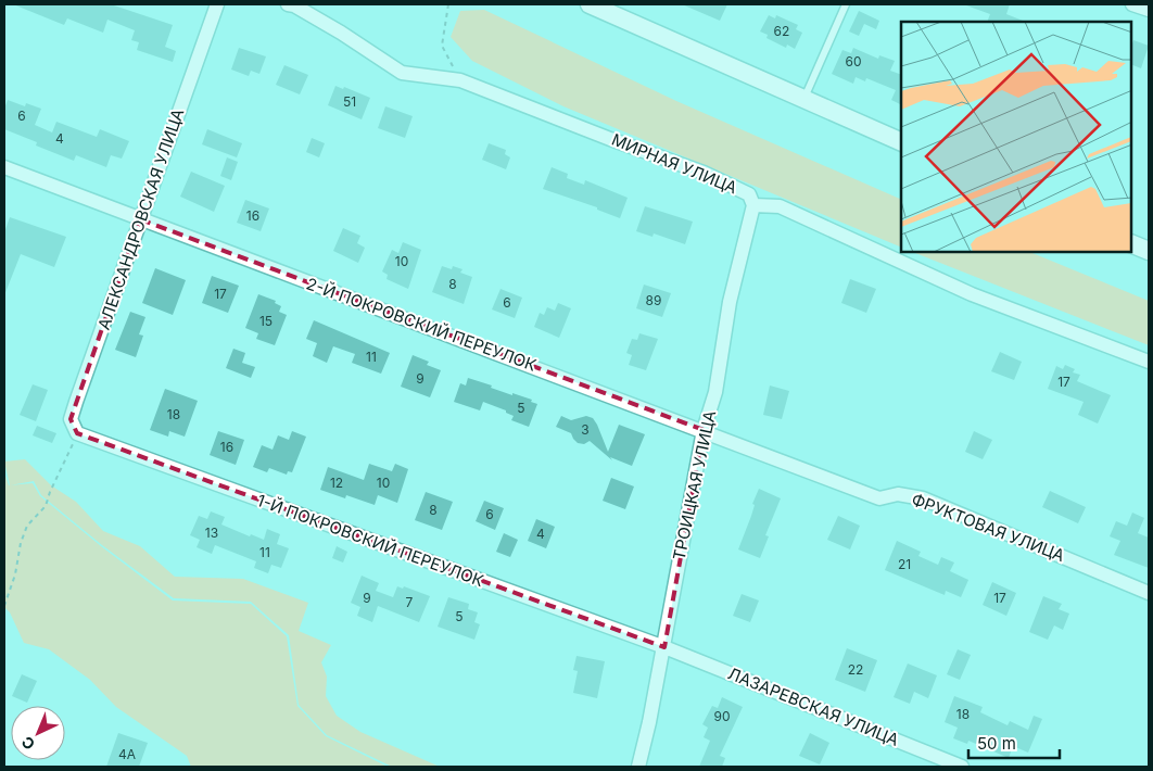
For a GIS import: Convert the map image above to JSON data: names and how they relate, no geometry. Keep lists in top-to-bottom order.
{
  "streets": {
    "street": [
      "МИРНАЯ УЛИЦА",
      "АЛЕКСАНДРОВСКАЯ УЛИЦА",
      "2-Й ПОКРОВСКИЙ ПЕРЕУЛОК",
      "ТРОИЦКАЯ УЛИЦА",
      "ФРУКТОВАЯ УЛИЦА",
      "1-Й ПОКРОВСКИЙ ПЕРЕУЛОК",
      "ЛАЗАРЕВСКАЯ УЛИЦА"
    ]
  },
  "crossings": [
    ["МИРНАЯ УЛИЦА", "ТРОИЦКАЯ УЛИЦА"],
    ["АЛЕКСАНДРОВСКАЯ УЛИЦА", "2-Й ПОКРОВСКИЙ ПЕРЕУЛОК"],
    ["АЛЕКСАНДРОВСКАЯ УЛИЦА", "1-Й ПОКРОВСКИЙ ПЕРЕУЛОК"],
    ["2-Й ПОКРОВСКИЙ ПЕРЕУЛОК", "ТРОИЦКАЯ УЛИЦА"],
    ["2-Й ПОКРОВСКИЙ ПЕРЕУЛОК", "ФРУКТОВАЯ УЛИЦА"],
    ["ТРОИЦКАЯ УЛИЦА", "ФРУКТОВАЯ УЛИЦА"],
    ["ТРОИЦКАЯ УЛИЦА", "1-Й ПОКРОВСКИЙ ПЕРЕУЛОК"],
    ["ТРОИЦКАЯ УЛИЦА", "ЛАЗАРЕВСКАЯ УЛИЦА"],
    ["1-Й ПОКРОВСКИЙ ПЕРЕУЛОК", "ЛАЗАРЕВСКАЯ УЛИЦА"]
  ],
  "house_numbers": [
    "62",
    "60",
    "51",
    "6",
    "4",
    "16",
    "10",
    "8",
    "17",
    "89",
    "6",
    "15",
    "11",
    "9",
    "17",
    "5",
    "18",
    "3",
    "16",
    "12",
    "10",
    "8",
    "6",
    "13",
    "4",
    "11",
    "21",
    "9",
    "17",
    "7",
    "5",
    "22",
    "18",
    "90",
    "4А"
  ],
  "scale_bar": "50 m",
  "north": "bottom left"
}
